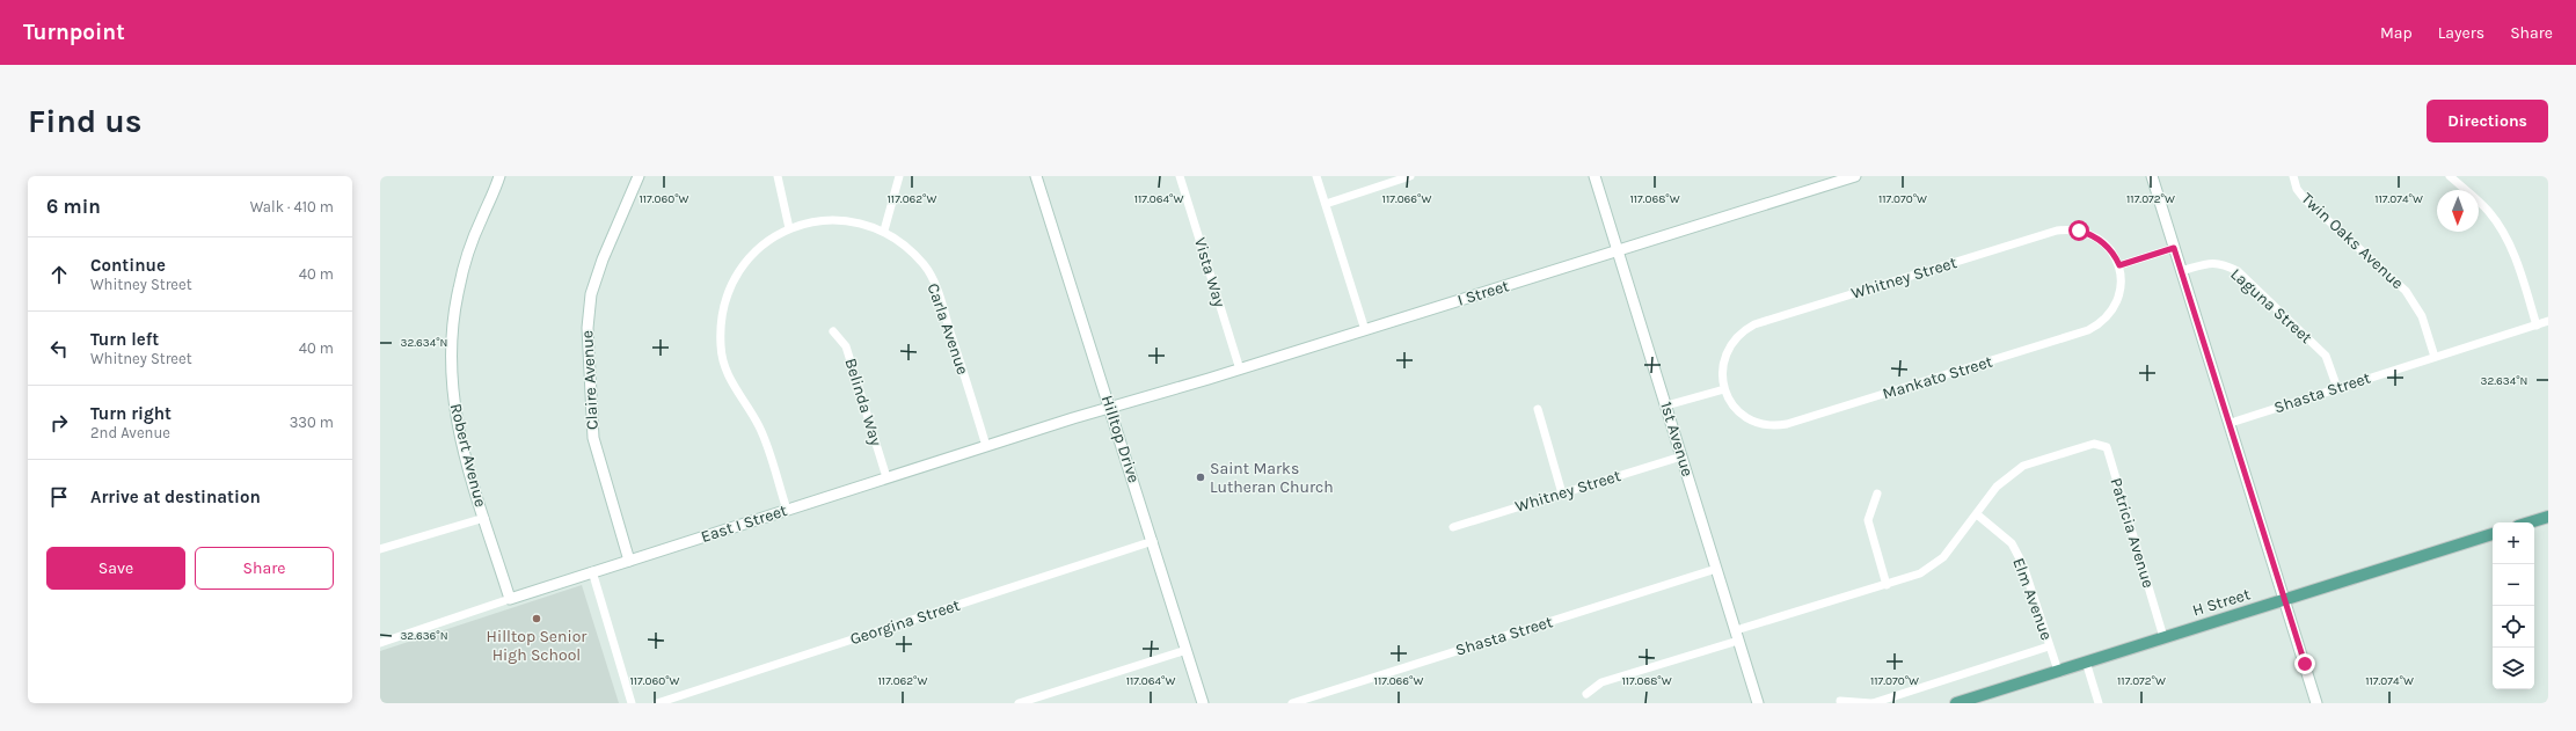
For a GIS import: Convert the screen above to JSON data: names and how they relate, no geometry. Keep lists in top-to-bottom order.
{
  "streets": {
    "main road": ["H Street"],
    "street": [
      "Twin Oaks Avenue",
      "Vista Way",
      "Whitney Street",
      "I Street",
      "Laguna Street",
      "Carla Avenue",
      "Mankato Street",
      "Claire Avenue",
      "Shasta Street",
      "Belinda Way",
      "Hilltop Drive",
      "1st Avenue",
      "Robert Avenue",
      "East I Street",
      "Patricia Avenue",
      "Elm Avenue",
      "Georgina Street"
    ]
  },
  "crossings": [
    ["Twin Oaks Avenue", "Shasta Street"],
    ["Vista Way", "I Street"],
    ["Whitney Street", "Mankato Street"],
    ["Whitney Street", "1st Avenue"],
    ["I Street", "Hilltop Drive"],
    ["I Street", "1st Avenue"],
    ["I Street", "East I Street"],
    ["Laguna Street", "Shasta Street"],
    ["Carla Avenue", "East I Street"],
    ["Claire Avenue", "East I Street"],
    ["Shasta Street", "1st Avenue"],
    ["Belinda Way", "East I Street"],
    ["Hilltop Drive", "East I Street"],
    ["Hilltop Drive", "Georgina Street"],
    ["Robert Avenue", "East I Street"],
    ["Patricia Avenue", "Elm Avenue"],
    ["Patricia Avenue", "H Street"],
    ["Elm Avenue", "H Street"]
  ],
  "places": ["Saint Marks Lutheran Church", "Hilltop Senior High School"],
  "north": "bottom",
  "page": {
    "header": "Turnpoint",
    "nav": ["Map", "Layers", "Share"],
    "buttons": [
      "Directions",
      ["Save", "Share"]
    ],
    "title": "Find us",
    "heading": ["6 min", "Walk · 410 m"],
    "list": [
      ["Continue", "Whitney Street", "40 m"],
      ["Turn left", "Whitney Street", "40 m"],
      ["Turn right", "2nd Avenue", "330 m"],
      "Arrive at destination"
    ],
    "map_buttons": ["+", "−"]
  },
  "coordinates": [
    "117.060°W",
    "117.062°W",
    "117.064°W",
    "117.066°W",
    "117.068°W",
    "117.070°W",
    "117.072°W",
    "117.074°W",
    "32.634°N",
    "32.636°N"
  ]
}
